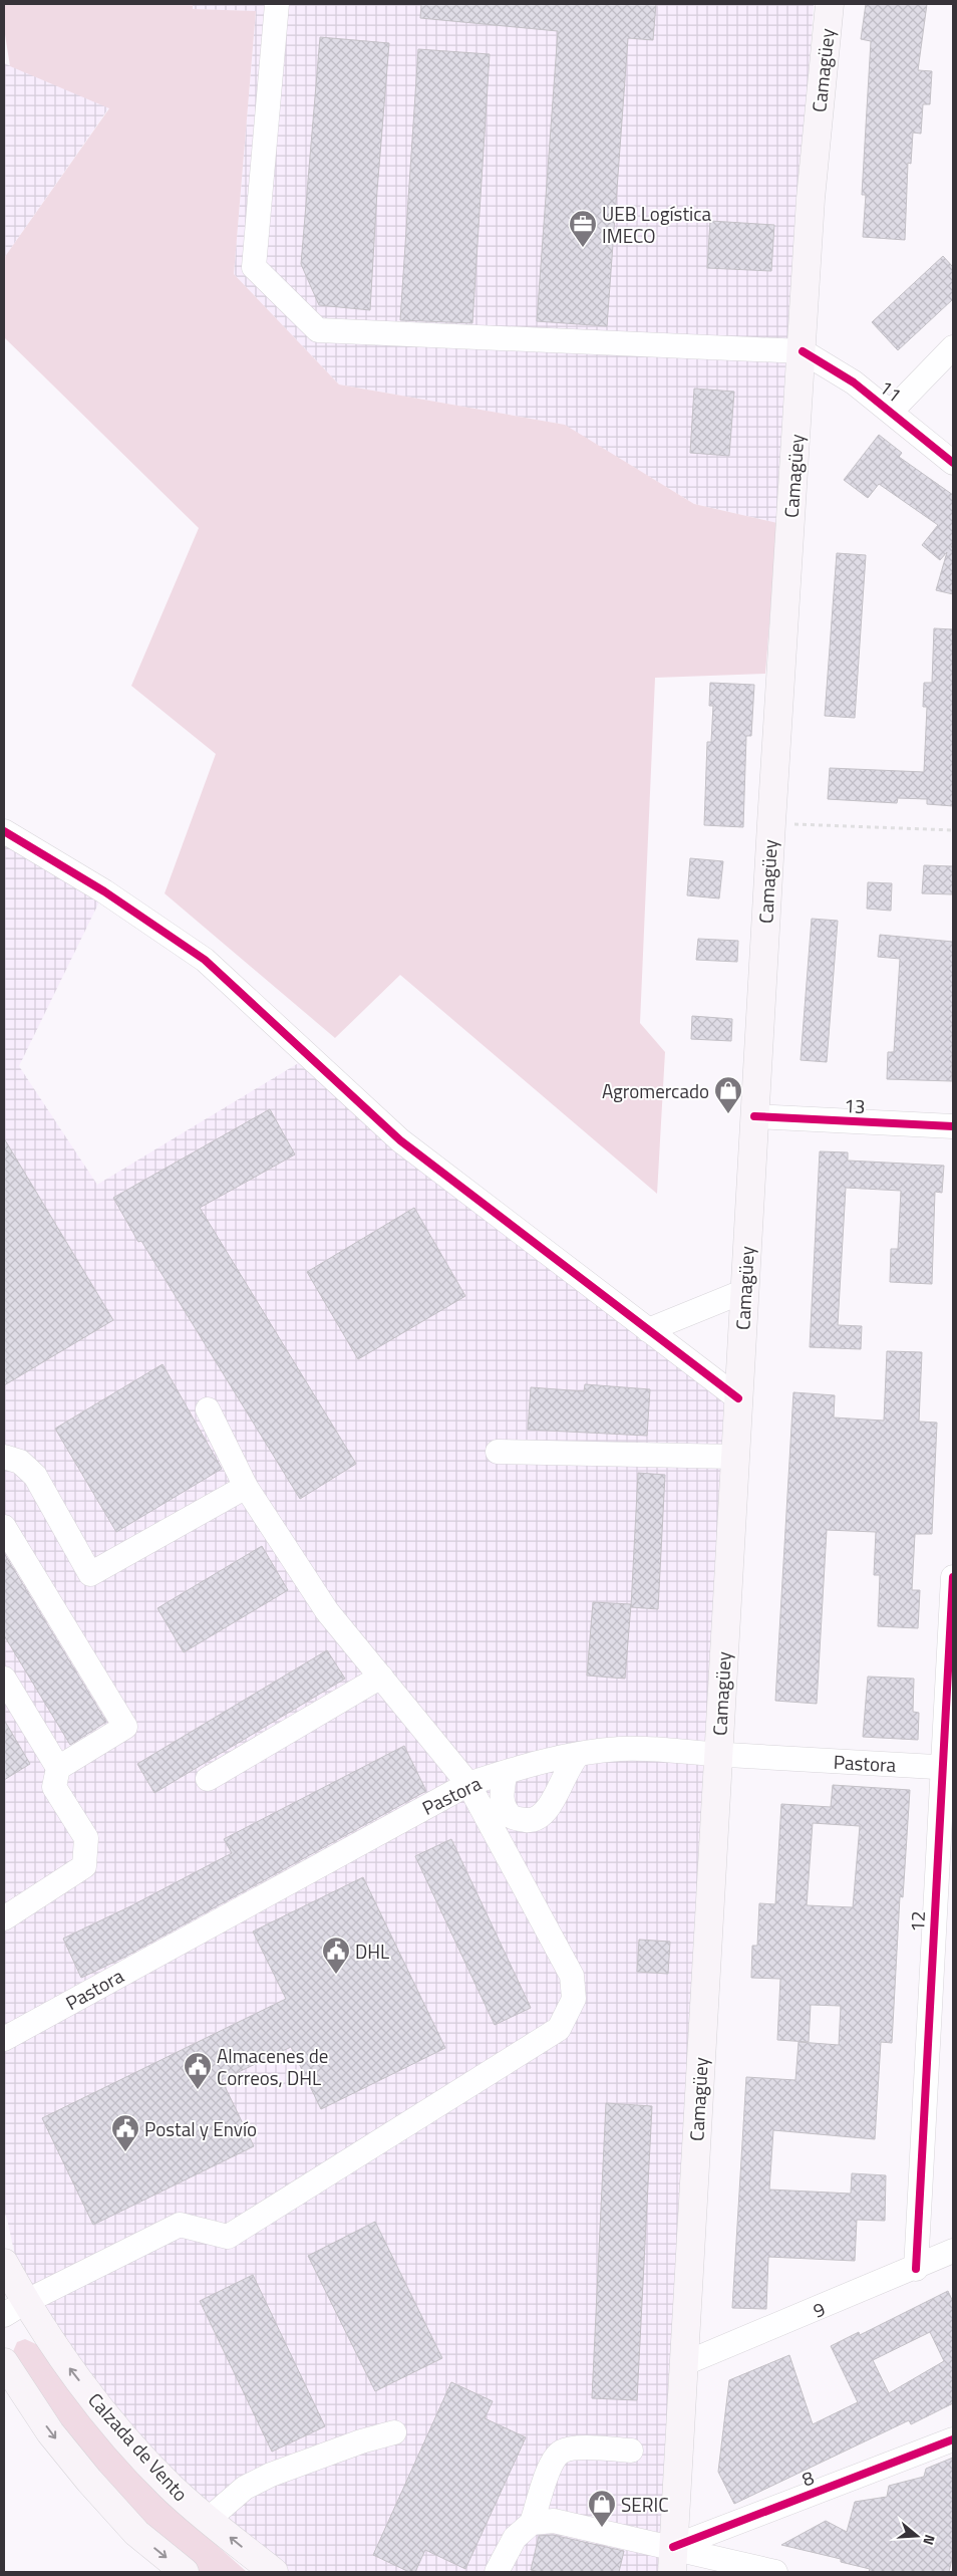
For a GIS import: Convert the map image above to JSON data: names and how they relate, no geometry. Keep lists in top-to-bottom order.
{
  "streets": {
    "main road": ["Camagüey", "Calzada de Vento"],
    "street": [
      "11",
      "13",
      "Pastora",
      "12",
      "9",
      "8"
    ]
  },
  "crossings": [
    ["Camagüey", "11"],
    ["Camagüey", "13"],
    ["Camagüey", "Pastora"],
    ["Camagüey", "9"],
    ["Camagüey", "8"],
    ["Pastora", "12"],
    ["12", "9"]
  ],
  "places": {
    "office": ["UEB Logística IMECO"],
    "shop": ["Agromercado", "SERIC"],
    "public building": ["DHL", "Almacenes de Correos, DHL", "Postal y Envío"]
  },
  "north": "right"
}
